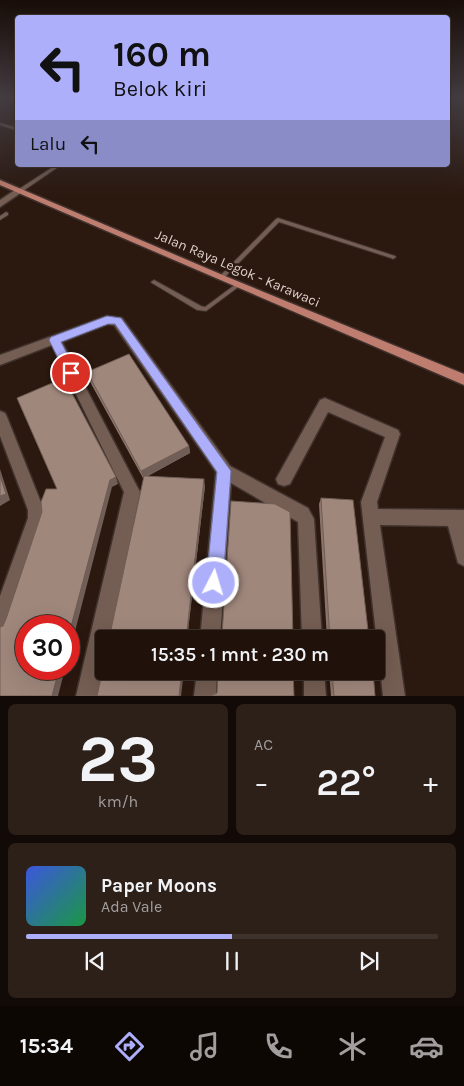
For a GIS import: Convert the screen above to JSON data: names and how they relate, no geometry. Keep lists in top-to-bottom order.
{
  "streets": {
    "main road": ["Jalan Raya Legok - Karawaci"]
  },
  "page": {
    "turn": ["160 m", "Belok kiri"],
    "then": "Lalu",
    "limit": "30",
    "trip": "15:35 · 1 mnt · 230 m",
    "tile": [
      ["23", "km/h"],
      "AC"
    ],
    "heat": ["−", "22°", "+"],
    "song": ["Paper Moons", "Ada Vale"],
    "tabs": "15:34"
  }
}
